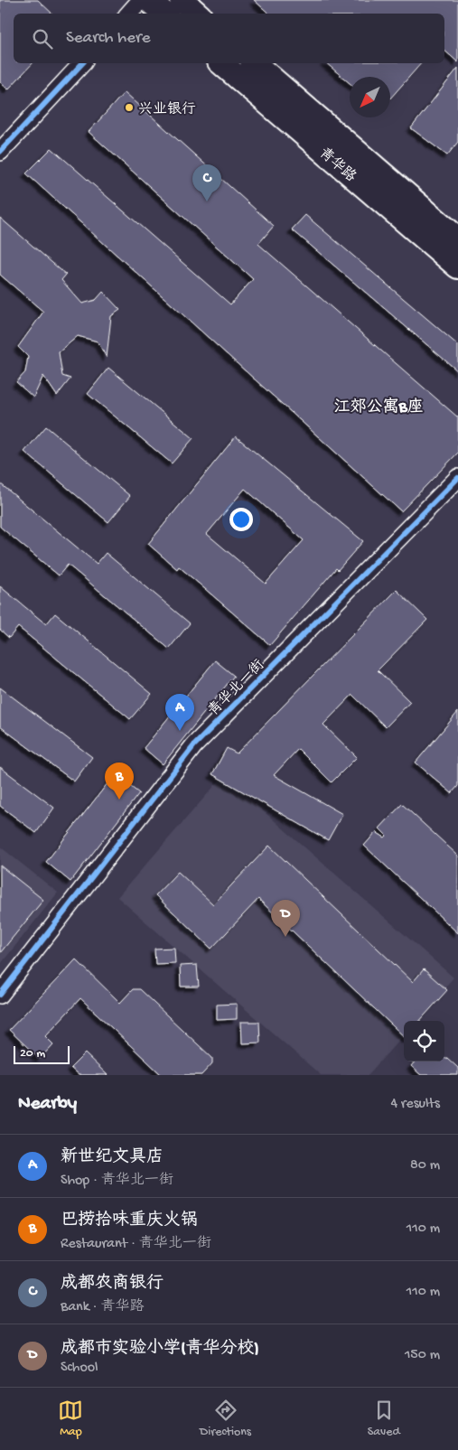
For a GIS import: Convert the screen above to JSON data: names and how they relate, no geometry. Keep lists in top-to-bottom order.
{
  "streets": {
    "main road": ["青华路"],
    "street": ["青华北一街"]
  },
  "districts": ["江郊公寓B座"],
  "places": ["兴业银行"],
  "scale_bar": "20 m",
  "north": "bottom left",
  "page": {
    "search": "Search here",
    "pins": [
      "C",
      "A",
      "B",
      "D"
    ],
    "scale": "20 m",
    "heading": ["Nearby", "4 results"],
    "list": [
      {
        "mark": "A",
        "name": "新世纪文具店",
        "note": "Shop · 青华北一街",
        "value": "80 m"
      },
      {
        "mark": "B",
        "name": "巴捞拾味重庆火锅",
        "note": "Restaurant · 青华北一街",
        "value": "110 m"
      },
      {
        "mark": "C",
        "name": "成都农商银行",
        "note": "Bank · 青华路",
        "value": "110 m"
      },
      {
        "mark": "D",
        "name": "成都市实验小学(青华分校)",
        "note": "School",
        "value": "150 m"
      }
    ],
    "nav": ["Map", "Directions", "Saved"]
  }
}
